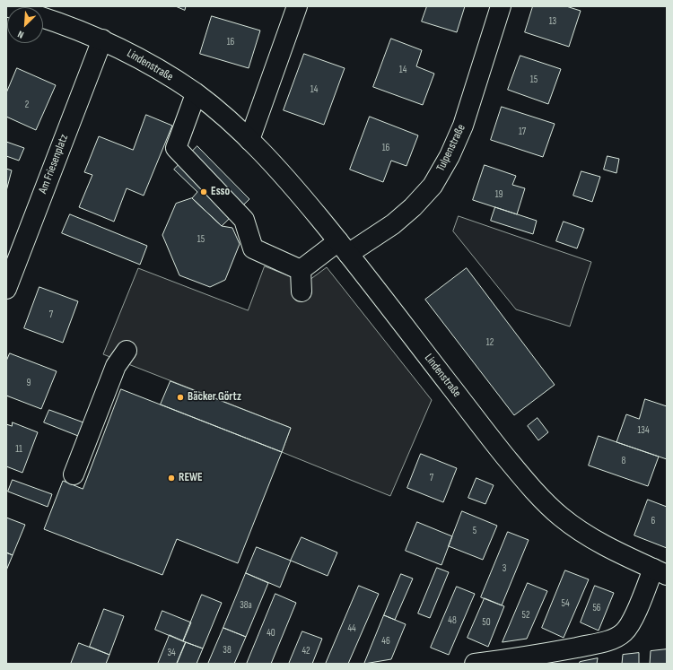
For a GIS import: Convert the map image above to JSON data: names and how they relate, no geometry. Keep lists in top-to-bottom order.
{
  "streets": {
    "street": ["Lindenstraße", "Tulpenstraße", "Am Friesenplatz"]
  },
  "crossings": [
    ["Lindenstraße", "Tulpenstraße"],
    ["Lindenstraße", "Am Friesenplatz"]
  ],
  "places": ["Esso", "Bäcker Görtz", "REWE"],
  "house_numbers": [
    "13",
    "16",
    "14",
    "15",
    "14",
    "2",
    "17",
    "16",
    "19",
    "15",
    "7",
    "12",
    "9",
    "134",
    "11",
    "8",
    "7",
    "6",
    "5",
    "3",
    "54",
    "38a",
    "56",
    "52",
    "48",
    "50",
    "44",
    "40",
    "46",
    "38",
    "42",
    "34"
  ],
  "north": "bottom left"
}
